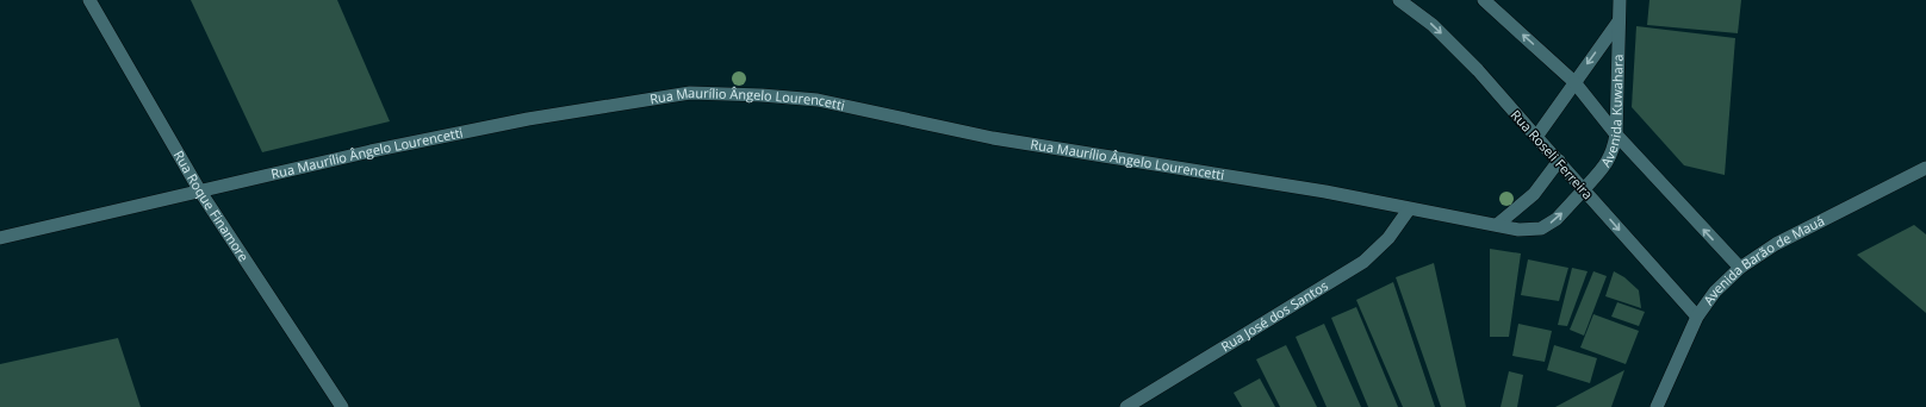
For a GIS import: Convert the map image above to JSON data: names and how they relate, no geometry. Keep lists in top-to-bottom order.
{
  "streets": {
    "street": [
      "Rua Maurílio Ângelo Lourencetti",
      "Avenida Kuwahara",
      "Rua Roseli Ferreira",
      "Rua Roque Finamore",
      "Avenida Barão de Mauá",
      "Rua José dos Santos"
    ]
  },
  "crossings": [
    ["Rua Maurílio Ângelo Lourencetti", "Avenida Kuwahara"],
    ["Rua Maurílio Ângelo Lourencetti", "Rua Roseli Ferreira"],
    ["Rua Maurílio Ângelo Lourencetti", "Rua Roque Finamore"],
    ["Rua Maurílio Ângelo Lourencetti", "Rua José dos Santos"],
    ["Avenida Kuwahara", "Rua Roseli Ferreira"],
    ["Rua Roseli Ferreira", "Avenida Barão de Mauá"]
  ]
}
